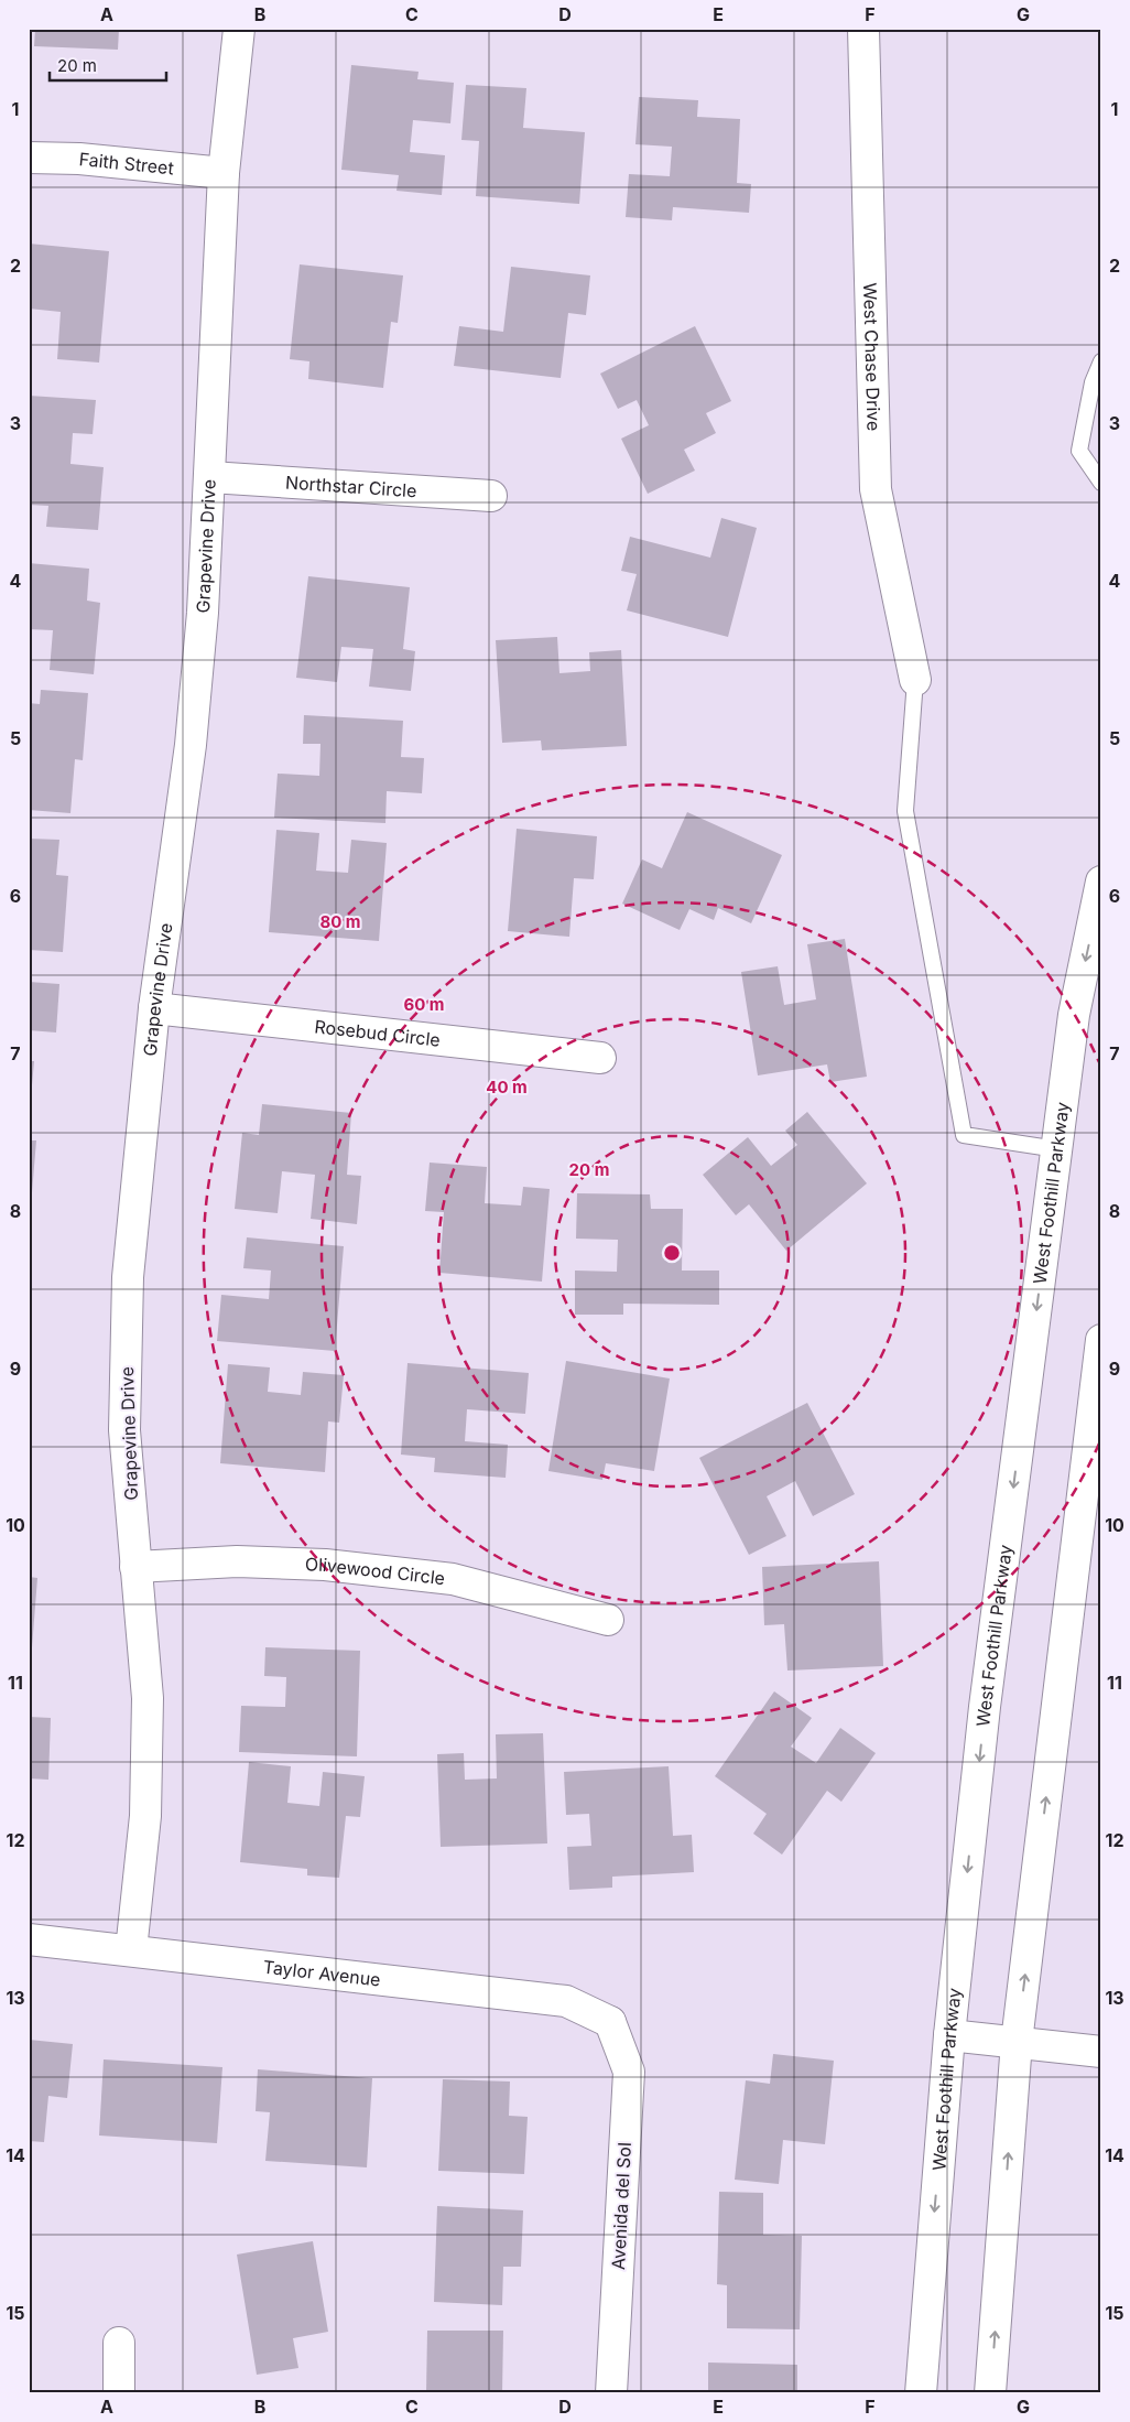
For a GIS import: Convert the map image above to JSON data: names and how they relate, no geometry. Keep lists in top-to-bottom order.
{
  "streets": {
    "street": [
      "Faith Street",
      "West Chase Drive",
      "Northstar Circle",
      "Grapevine Drive",
      "Rosebud Circle",
      "West Foothill Parkway",
      "Olivewood Circle",
      "Taylor Avenue",
      "Avenida del Sol"
    ]
  },
  "crossings": [
    ["Faith Street", "Grapevine Drive"],
    ["Northstar Circle", "Grapevine Drive"],
    ["Grapevine Drive", "Rosebud Circle"],
    ["Grapevine Drive", "Olivewood Circle"],
    ["Grapevine Drive", "Taylor Avenue"],
    ["Taylor Avenue", "Avenida del Sol"]
  ],
  "scale_bar": "20 m",
  "grid": {
    "columns": [
      "A",
      "B",
      "C",
      "D",
      "E",
      "F",
      "G"
    ],
    "rows": [
      "1",
      "2",
      "3",
      "4",
      "5",
      "6",
      "7",
      "8",
      "9",
      "10",
      "11",
      "12",
      "13",
      "14",
      "15"
    ]
  },
  "rings": [
    "80 m",
    "60 m",
    "40 m",
    "20 m"
  ]
}
